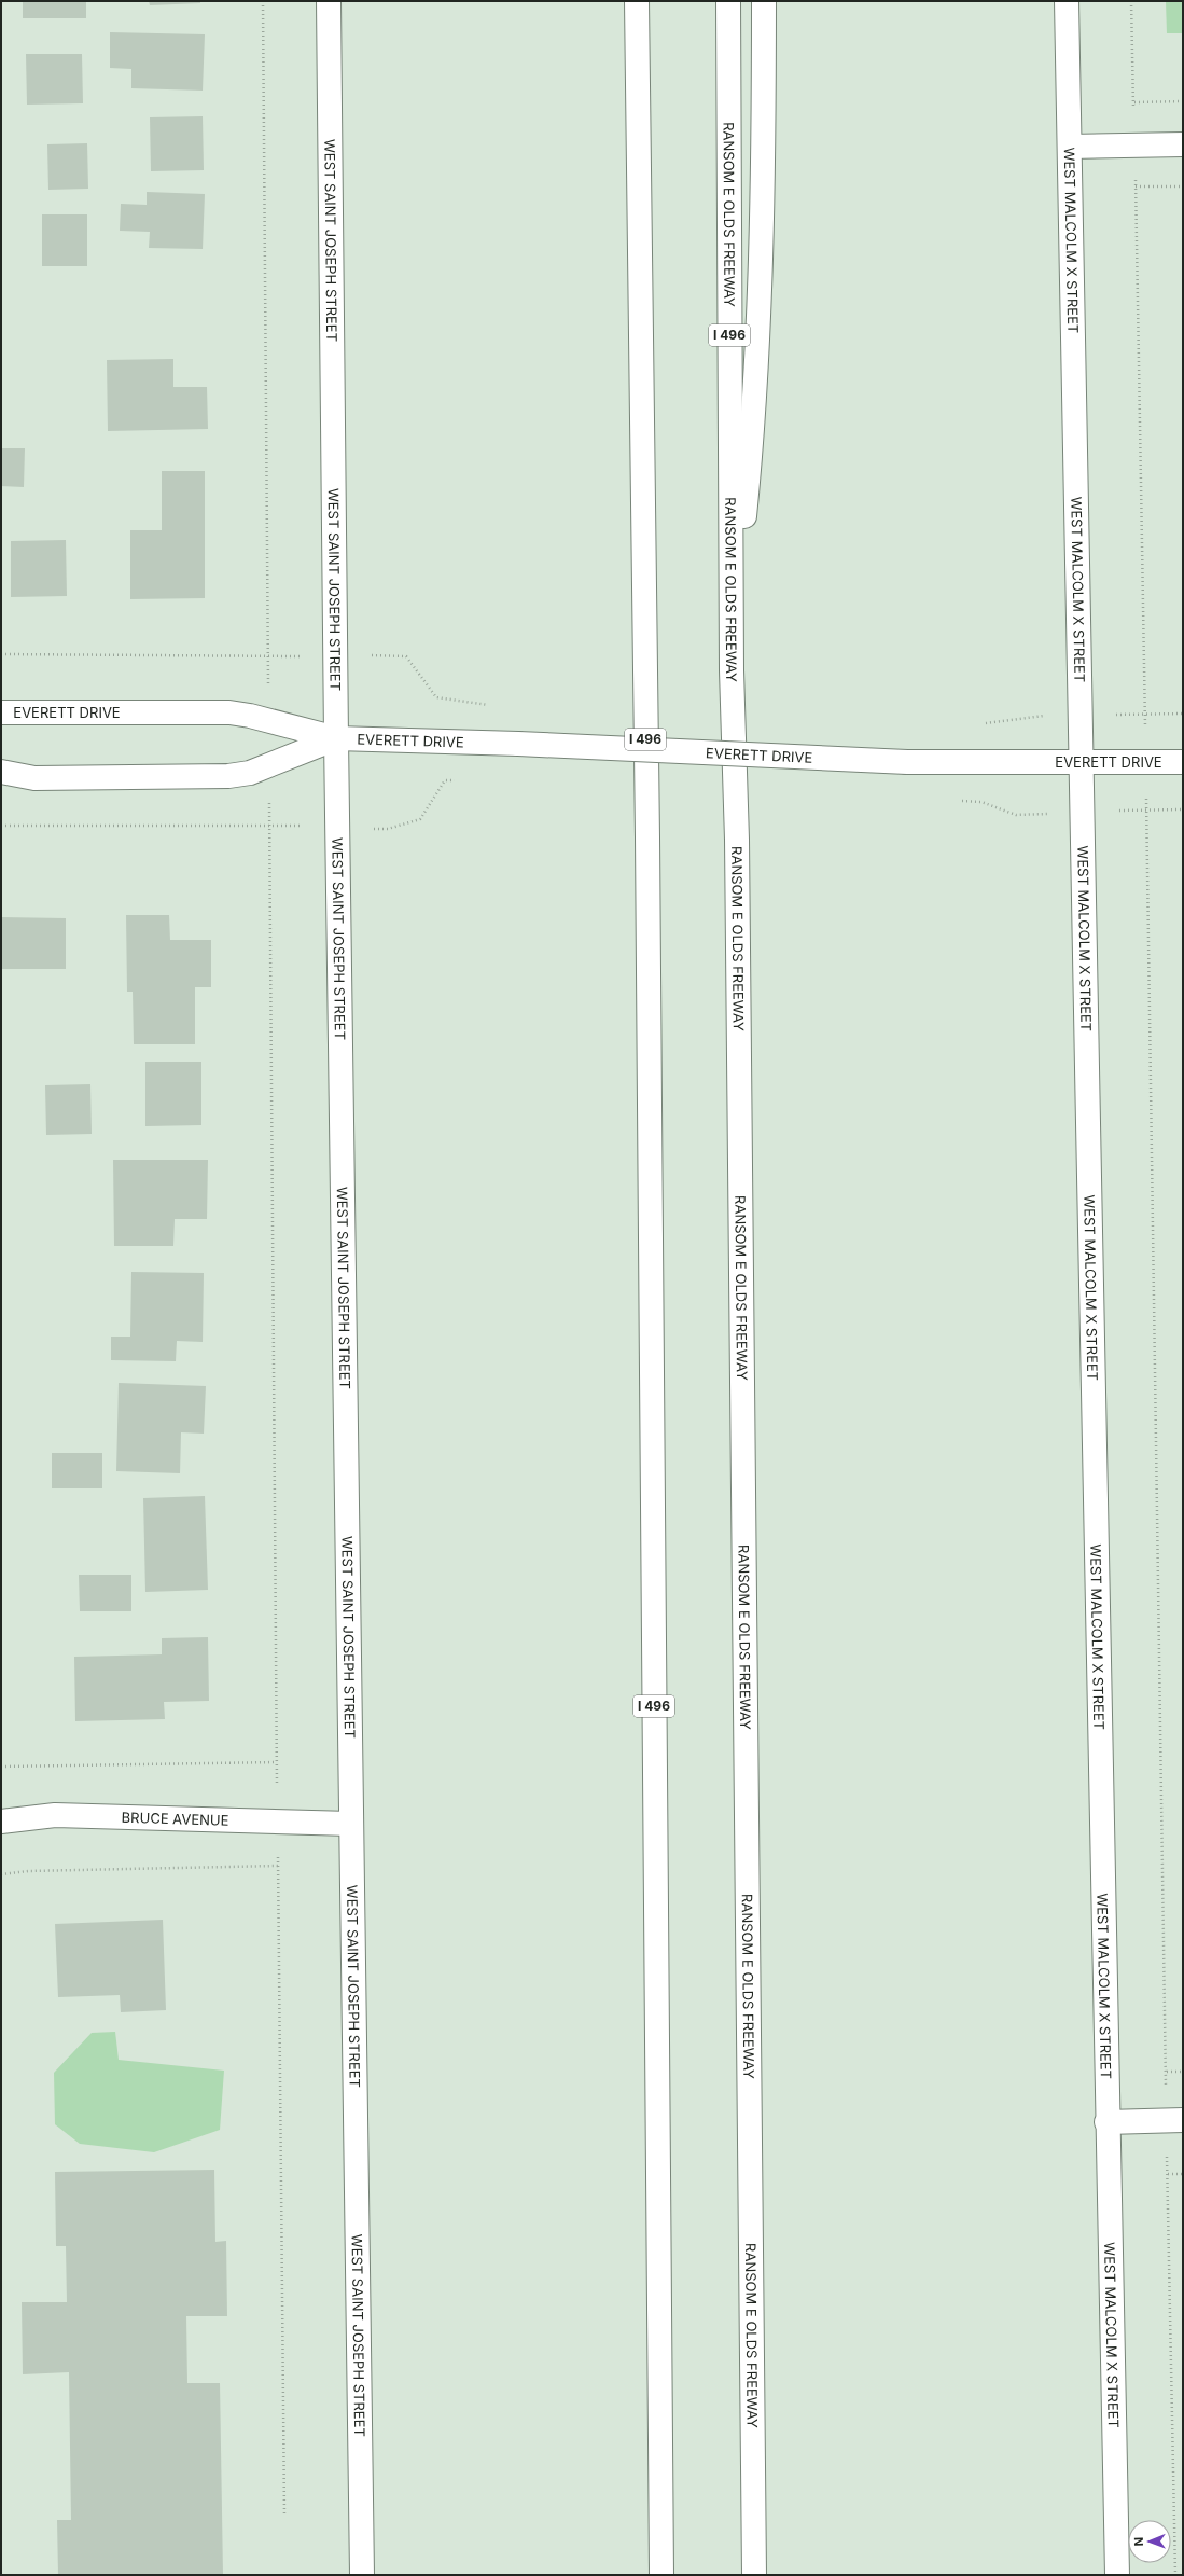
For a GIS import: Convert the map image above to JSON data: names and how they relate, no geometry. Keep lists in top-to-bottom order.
{
  "streets": {
    "main road": [
      "RANSOM E OLDS FREEWAY",
      "WEST SAINT JOSEPH STREET",
      "WEST MALCOLM X STREET",
      "I 496",
      "EVERETT DRIVE",
      "BRUCE AVENUE"
    ]
  },
  "crossings": [
    ["WEST SAINT JOSEPH STREET", "EVERETT DRIVE"],
    ["WEST SAINT JOSEPH STREET", "BRUCE AVENUE"],
    ["WEST MALCOLM X STREET", "EVERETT DRIVE"]
  ],
  "north": "left"
}
